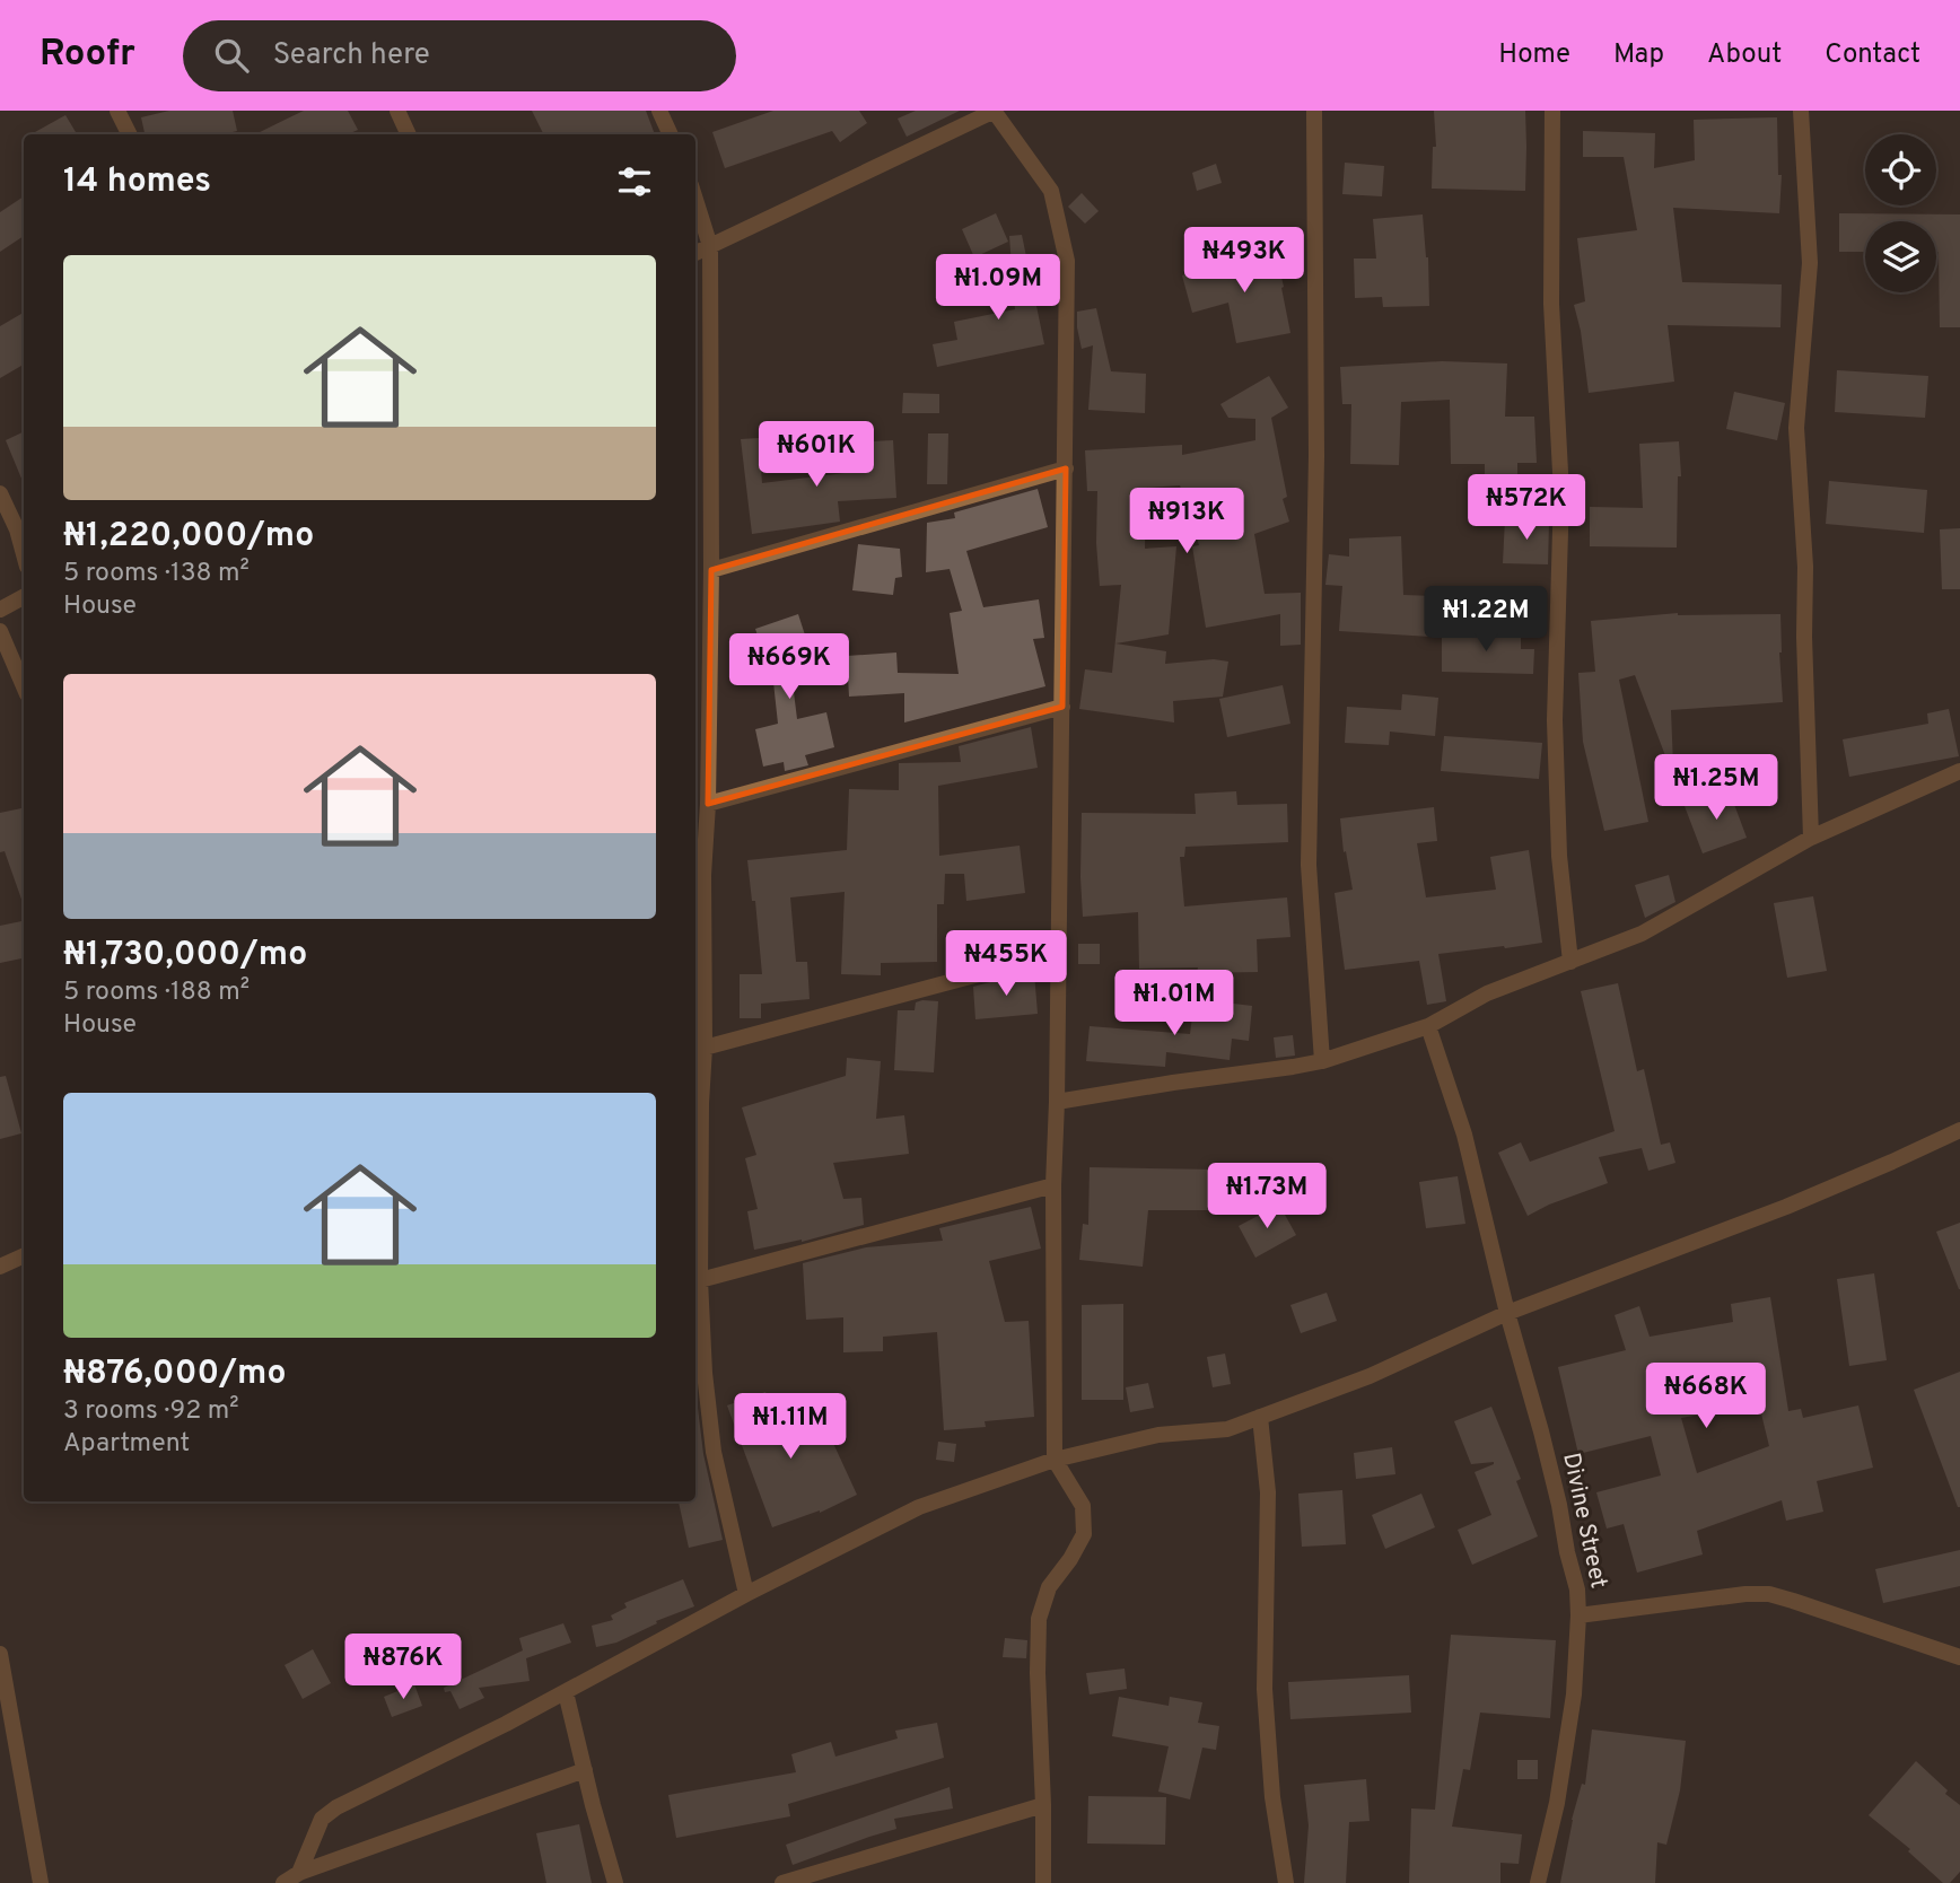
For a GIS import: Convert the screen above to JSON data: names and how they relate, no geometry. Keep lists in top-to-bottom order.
{
  "streets": {
    "street": ["Divine Street"]
  },
  "page": {
    "header": "Roofr",
    "search": "Search here",
    "nav": [
      "Home",
      "Map",
      "About",
      "Contact"
    ],
    "heading": "14 homes",
    "price": [
      "₦493K",
      "₦1.09M",
      "₦601K",
      "₦572K",
      "₦913K",
      "₦1.22M",
      "₦669K",
      "₦1.25M",
      "₦455K",
      "₦1.01M",
      "₦1.73M",
      "₦668K",
      "₦1.11M",
      "₦876K"
    ],
    "list": [
      {
        "name": "₦1,220,000/mo",
        "note": "5 rooms · 138 m² · House"
      },
      {
        "name": "₦1,730,000/mo",
        "note": "5 rooms · 188 m² · House"
      },
      {
        "name": "₦876,000/mo",
        "note": "3 rooms · 92 m² · Apartment"
      }
    ]
  }
}
